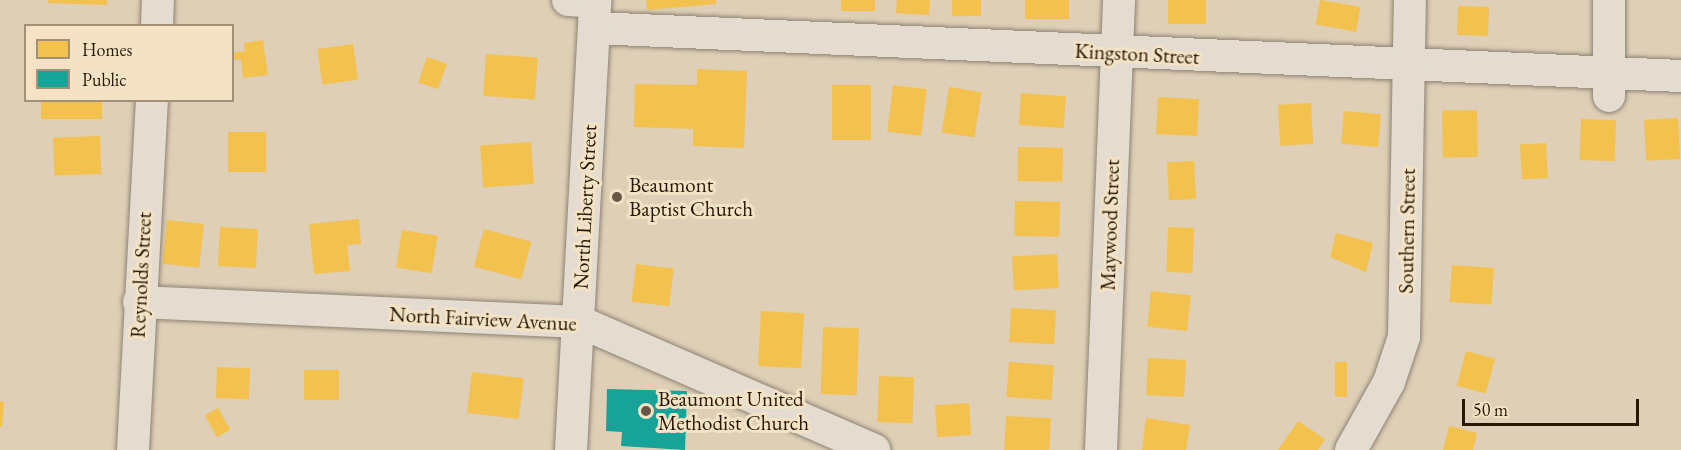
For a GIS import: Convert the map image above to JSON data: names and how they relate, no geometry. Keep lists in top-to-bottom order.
{
  "streets": {
    "street": [
      "Kingston Street",
      "North Liberty Street",
      "Maywood Street",
      "Southern Street",
      "Reynolds Street",
      "North Fairview Avenue"
    ]
  },
  "crossings": [
    ["Kingston Street", "North Liberty Street"],
    ["Kingston Street", "Maywood Street"],
    ["Kingston Street", "Southern Street"],
    ["North Liberty Street", "North Fairview Avenue"],
    ["Reynolds Street", "North Fairview Avenue"]
  ],
  "places": ["Beaumont Baptist Church", "Beaumont United Methodist Church"],
  "legend": ["Homes", "Public"],
  "scale_bar": "50 m"
}
